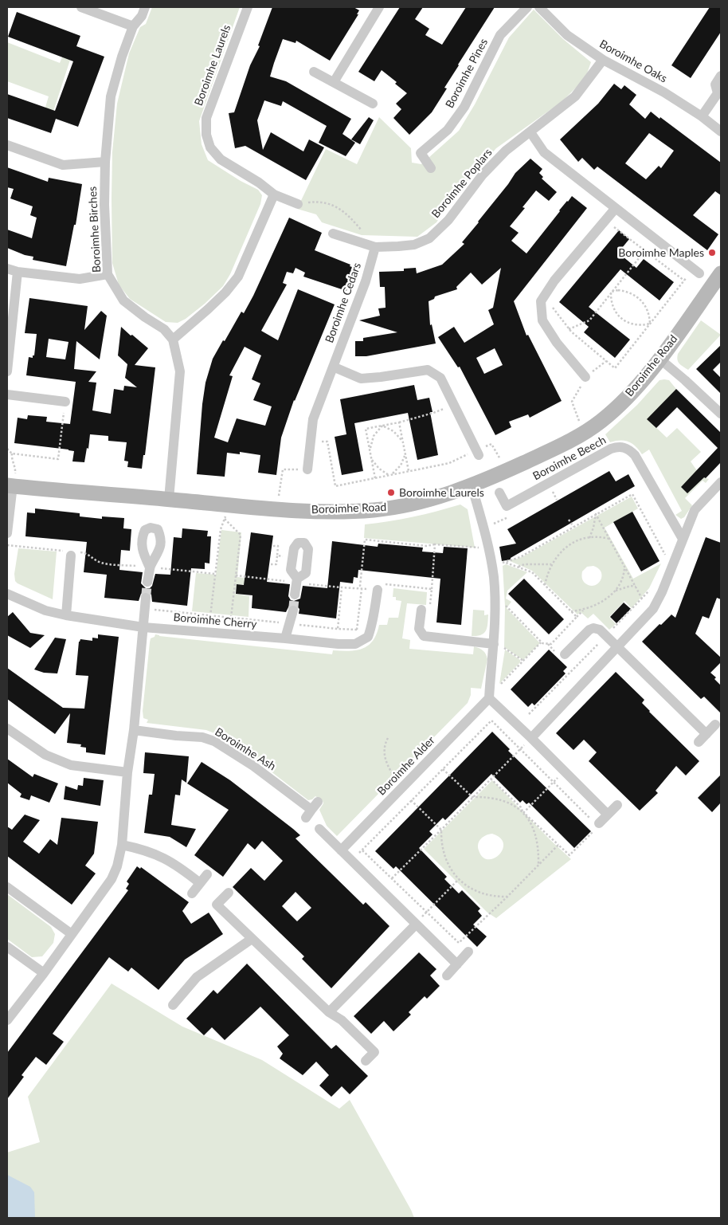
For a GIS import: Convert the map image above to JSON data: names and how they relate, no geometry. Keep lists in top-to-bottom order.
{
  "streets": {
    "street": [
      "Boroimhe Oaks",
      "Boroimhe Laurels",
      "Boroimhe Pines",
      "Boroimhe Poplars",
      "Boroimhe Birches",
      "Boroimhe Cedars",
      "Boroimhe Road",
      "Boroimhe Beech",
      "Boroimhe Cherry",
      "Boroimhe Ash",
      "Boroimhe Alder"
    ]
  },
  "crossings": [
    ["Boroimhe Oaks", "Boroimhe Poplars"],
    ["Boroimhe Poplars", "Boroimhe Cedars"]
  ],
  "places": ["Boroimhe Maples", "Boroimhe Laurels"]
}
